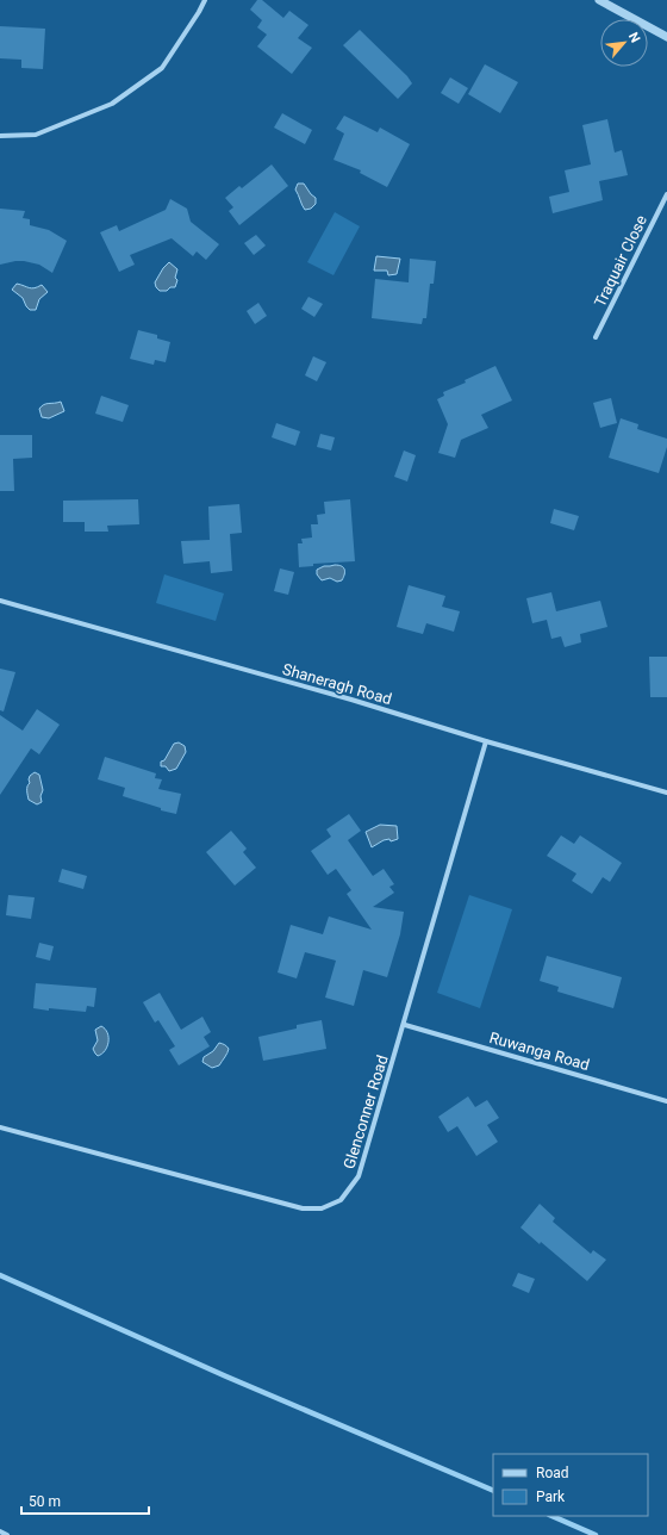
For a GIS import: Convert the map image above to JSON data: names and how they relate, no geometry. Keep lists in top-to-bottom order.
{
  "streets": {
    "street": [
      "Traquair Close",
      "Shaneragh Road",
      "Ruwanga Road",
      "Glenconner Road"
    ]
  },
  "crossings": [
    ["Shaneragh Road", "Glenconner Road"],
    ["Ruwanga Road", "Glenconner Road"]
  ],
  "legend": ["Road", "Park"],
  "scale_bar": "50 m",
  "north": "top right"
}
